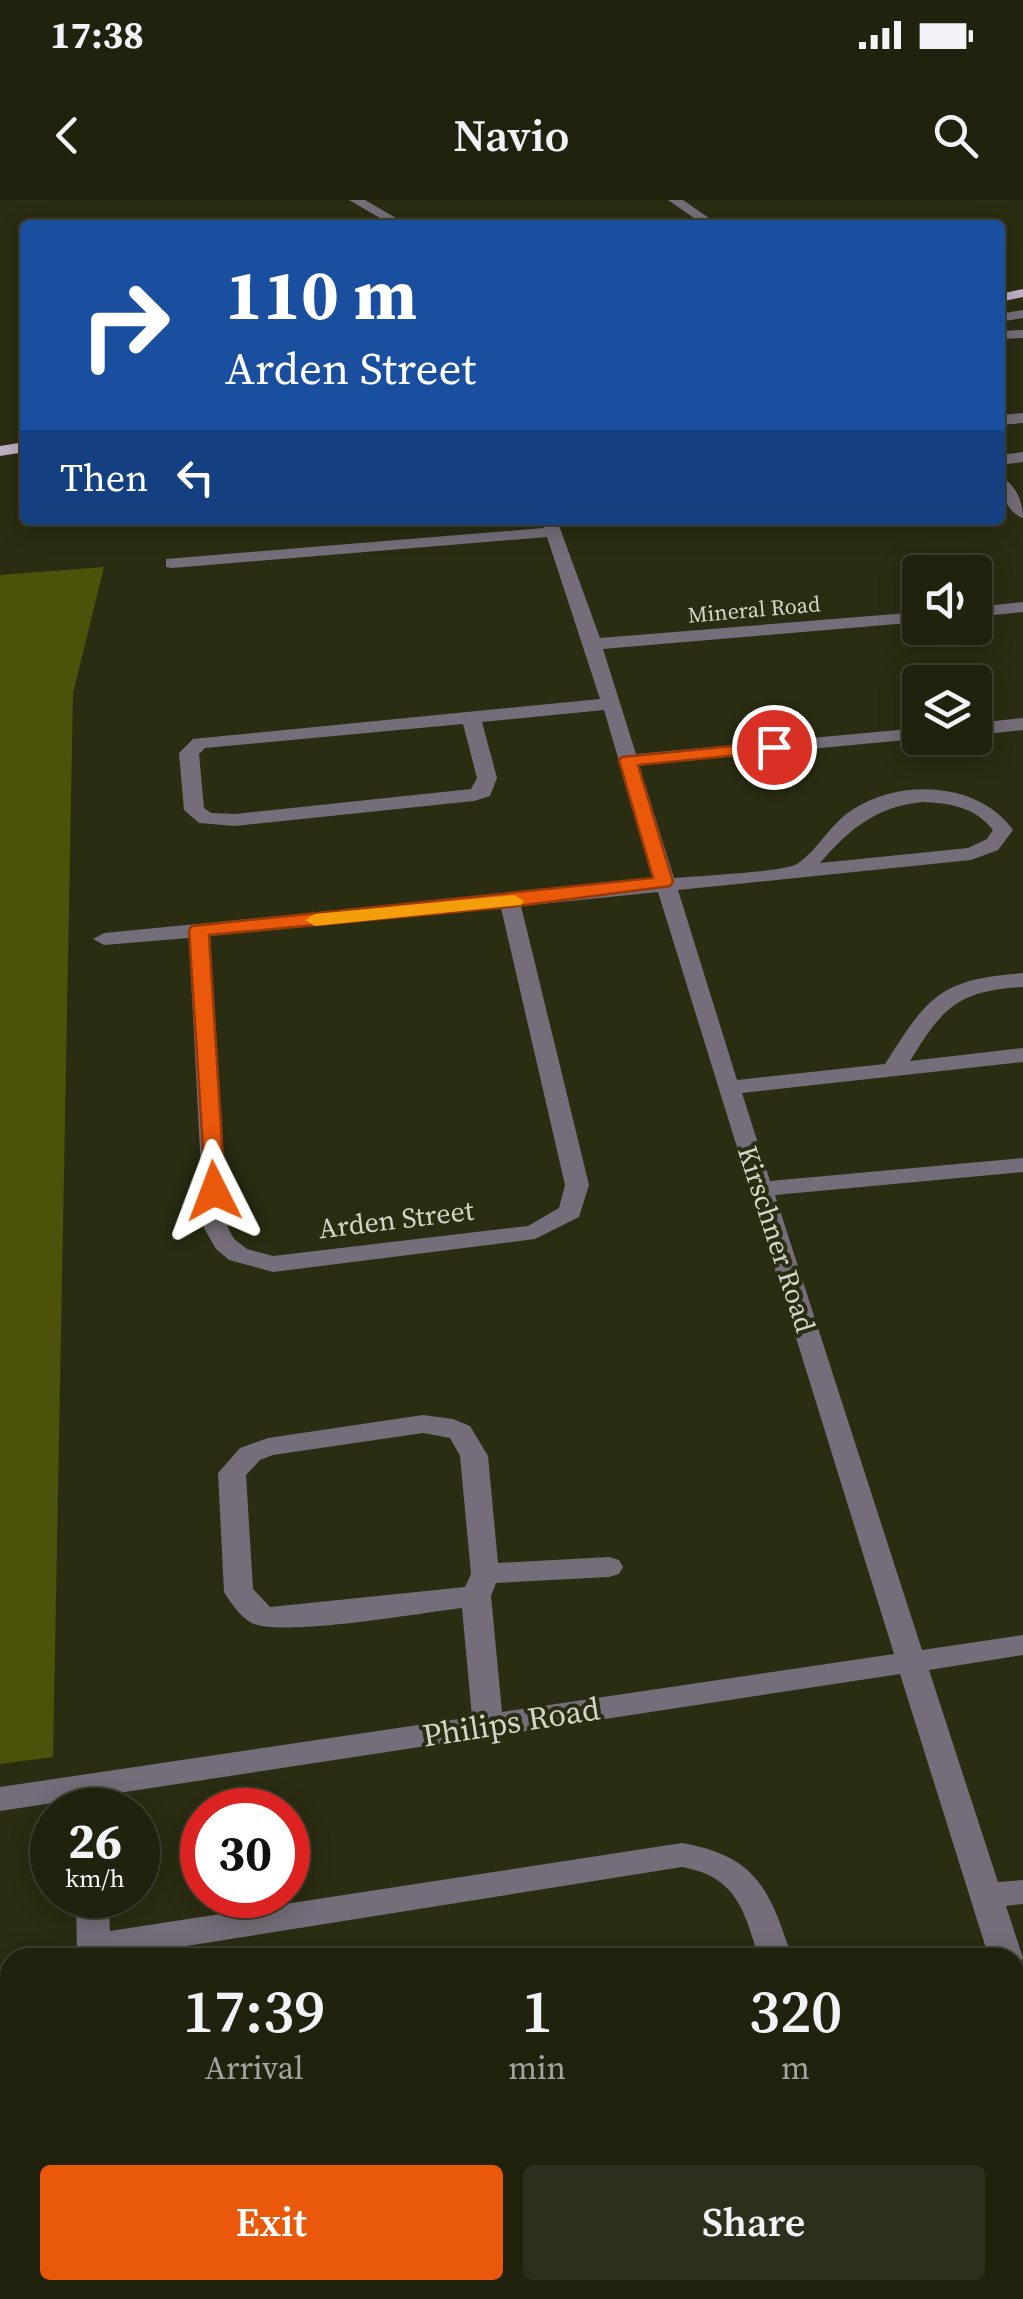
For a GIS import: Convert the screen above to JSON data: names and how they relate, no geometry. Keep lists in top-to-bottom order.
{
  "streets": {
    "street": [
      "Mineral Road",
      "Arden Street",
      "Kirschner Road",
      "Philips Road"
    ]
  },
  "crossings": [
    ["Mineral Road", "Kirschner Road"],
    ["Kirschner Road", "Philips Road"]
  ],
  "page": {
    "status": "17:38",
    "header": "Navio",
    "turn": ["110 m", "Arden Street"],
    "then": "Then",
    "speed": "26 km/h",
    "limit": "30",
    "eta": [
      "17:39",
      "Arrival",
      "1",
      "min",
      "320",
      "m"
    ],
    "buttons": ["Exit", "Share"]
  }
}
